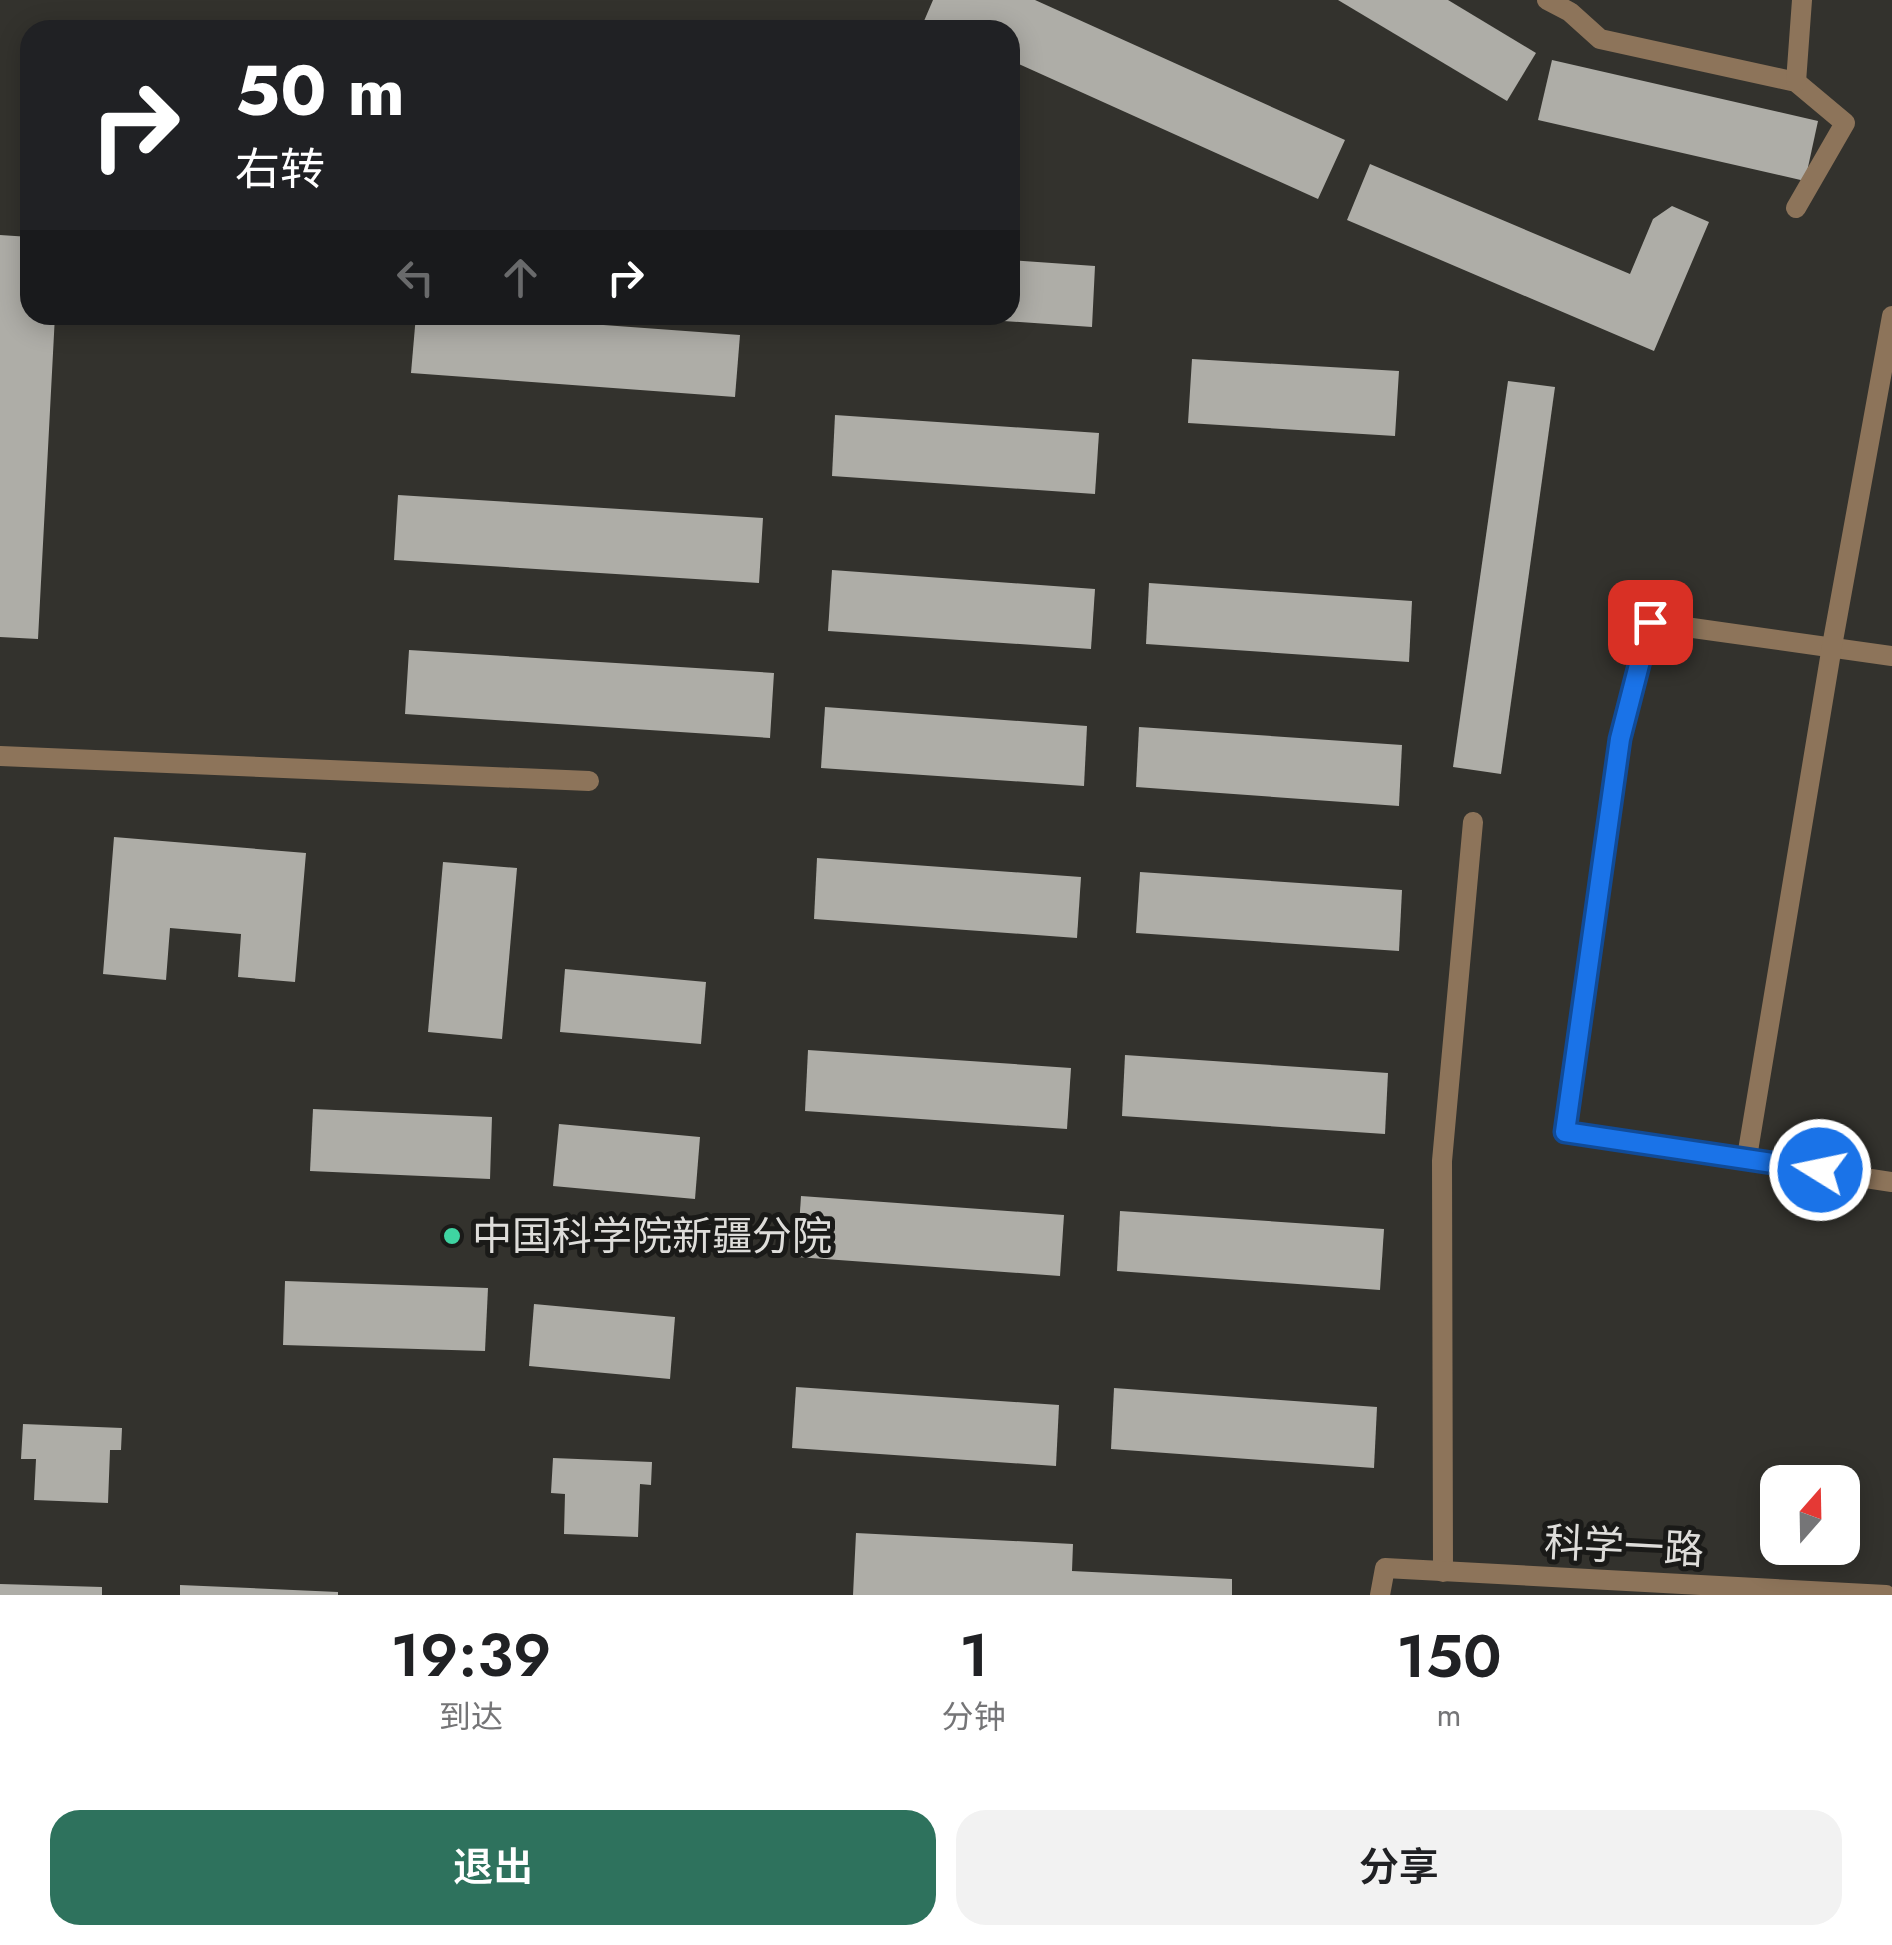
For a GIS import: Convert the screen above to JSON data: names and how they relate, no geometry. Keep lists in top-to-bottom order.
{
  "streets": {
    "street": ["科学一路"]
  },
  "places": ["中国科学院新疆分院"],
  "north": "top",
  "page": {
    "turn": ["50 m", "右转"],
    "eta": [
      "19:39",
      "到达",
      "1",
      "分钟",
      "150",
      "m"
    ],
    "buttons": ["退出", "分享"]
  }
}
